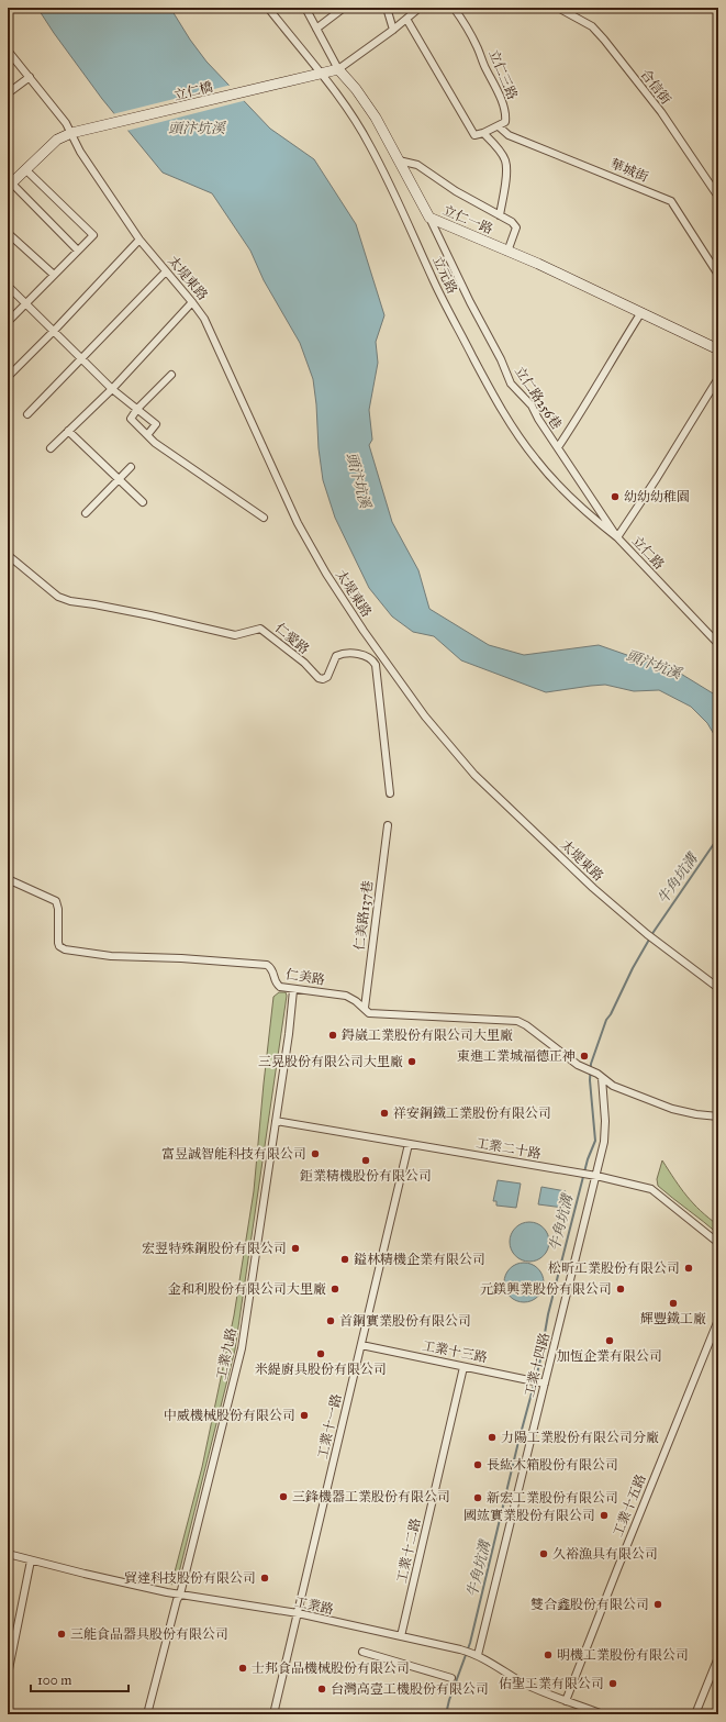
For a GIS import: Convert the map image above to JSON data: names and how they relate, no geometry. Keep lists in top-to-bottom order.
{
  "streets": {
    "street": [
      "立仁三路",
      "合信街",
      "立仁橋",
      "華城街",
      "立仁一路",
      "立元路",
      "太堤東路",
      "立仁路256巷",
      "立仁路",
      "仁愛路",
      "仁美路137巷",
      "仁美路",
      "工業二十路",
      "工業十三路",
      "工業九路",
      "工業十四路",
      "工業十一路",
      "工業十五路",
      "工業十二路",
      "工業路"
    ]
  },
  "crossings": [
    ["立仁三路", "華城街"],
    ["立仁橋", "立仁一路"],
    ["立仁橋", "立元路"],
    ["立仁橋", "太堤東路"],
    ["立仁一路", "立仁路256巷"],
    ["立元路", "立仁路256巷"],
    ["立元路", "立仁路"],
    ["立仁路256巷", "立仁路"],
    ["仁美路137巷", "仁美路"],
    ["仁美路", "工業九路"],
    ["仁美路", "工業十四路"],
    ["工業二十路", "工業九路"],
    ["工業二十路", "工業十四路"],
    ["工業二十路", "工業十一路"],
    ["工業十三路", "工業十四路"],
    ["工業十三路", "工業十一路"],
    ["工業十三路", "工業十二路"],
    ["工業九路", "工業路"],
    ["工業十四路", "工業路"],
    ["工業十一路", "工業路"],
    ["工業十五路", "工業路"],
    ["工業十二路", "工業路"]
  ],
  "water": ["頭汴坑溪", "牛角坑溝"],
  "places": [
    "幼幼幼稚園",
    "鍀崴工業股份有限公司大里廠",
    "東進工業城福德正神",
    "三晃股份有限公司大里廠",
    "祥安鋼鐵工業股份有限公司",
    "富昱誠智能科技有限公司",
    "鉅業精機股份有限公司",
    "宏翌特殊鋼股份有限公司",
    "鎰林精機企業有限公司",
    "松昕工業股份有限公司",
    "金和利股份有限公司大里廠",
    "元鎂興業股份有限公司",
    "輝豐鐵工廠",
    "首鋼實業股份有限公司",
    "加恆企業有限公司",
    "米緹廚具股份有限公司",
    "中威機械股份有限公司",
    "力陽工業股份有限公司分廠",
    "長紘木箱股份有限公司",
    "三鋒機器工業股份有限公司",
    "新宏工業股份有限公司",
    "國竑實業股份有限公司",
    "久裕漁具有限公司",
    "貿達科技股份有限公司",
    "雙合鑫股份有限公司",
    "三能食品器具股份有限公司",
    "明機工業股份有限公司",
    "士邦食品機械股份有限公司",
    "佑聖工業有限公司",
    "台灣高壹工機股份有限公司"
  ],
  "scale_bar": "100 m"
}
